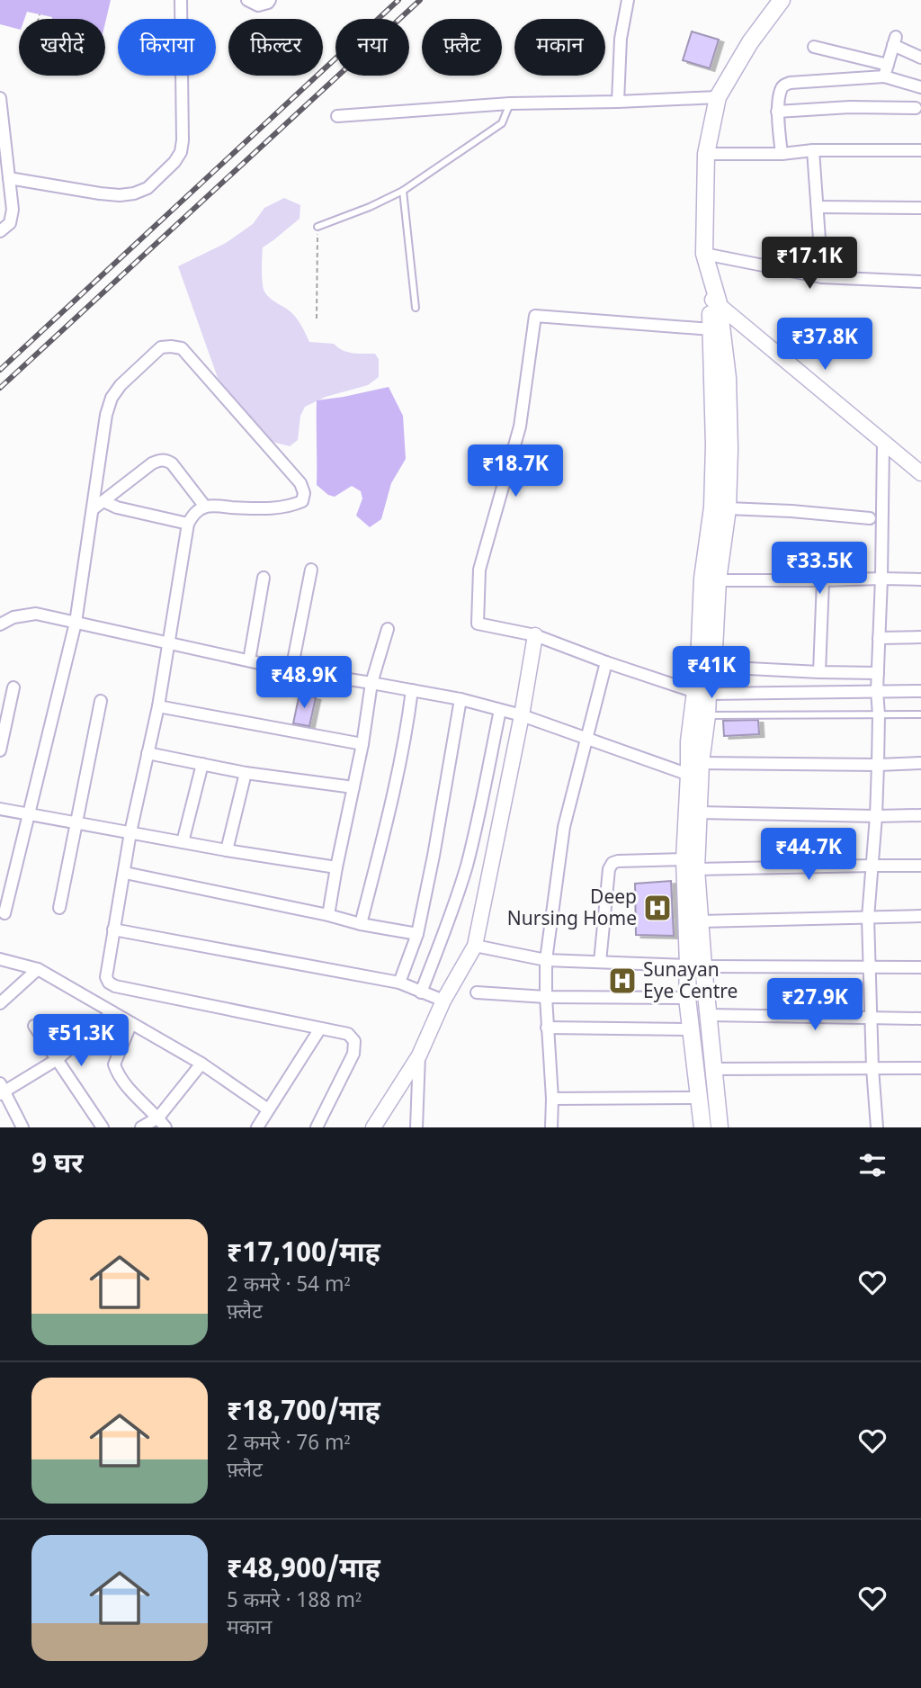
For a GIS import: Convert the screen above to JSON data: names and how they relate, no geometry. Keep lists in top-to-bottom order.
{
  "places": {
    "hospital": ["Deep Nursing Home", "Sunayan Eye Centre"]
  },
  "page": {
    "chip": [
      "खरीदें",
      "किराया",
      "फ़िल्टर",
      "नया",
      "फ़्लैट",
      "मकान"
    ],
    "price": [
      "₹17.1K",
      "₹37.8K",
      "₹18.7K",
      "₹33.5K",
      "₹41K",
      "₹48.9K",
      "₹44.7K",
      "₹27.9K",
      "₹51.3K"
    ],
    "heading": "9 घर",
    "list": [
      {
        "name": "₹17,100/माह",
        "note": "2 कमरे · 54 m² · फ़्लैट"
      },
      {
        "name": "₹18,700/माह",
        "note": "2 कमरे · 76 m² · फ़्लैट"
      },
      {
        "name": "₹48,900/माह",
        "note": "5 कमरे · 188 m² · मकान"
      }
    ]
  }
}
